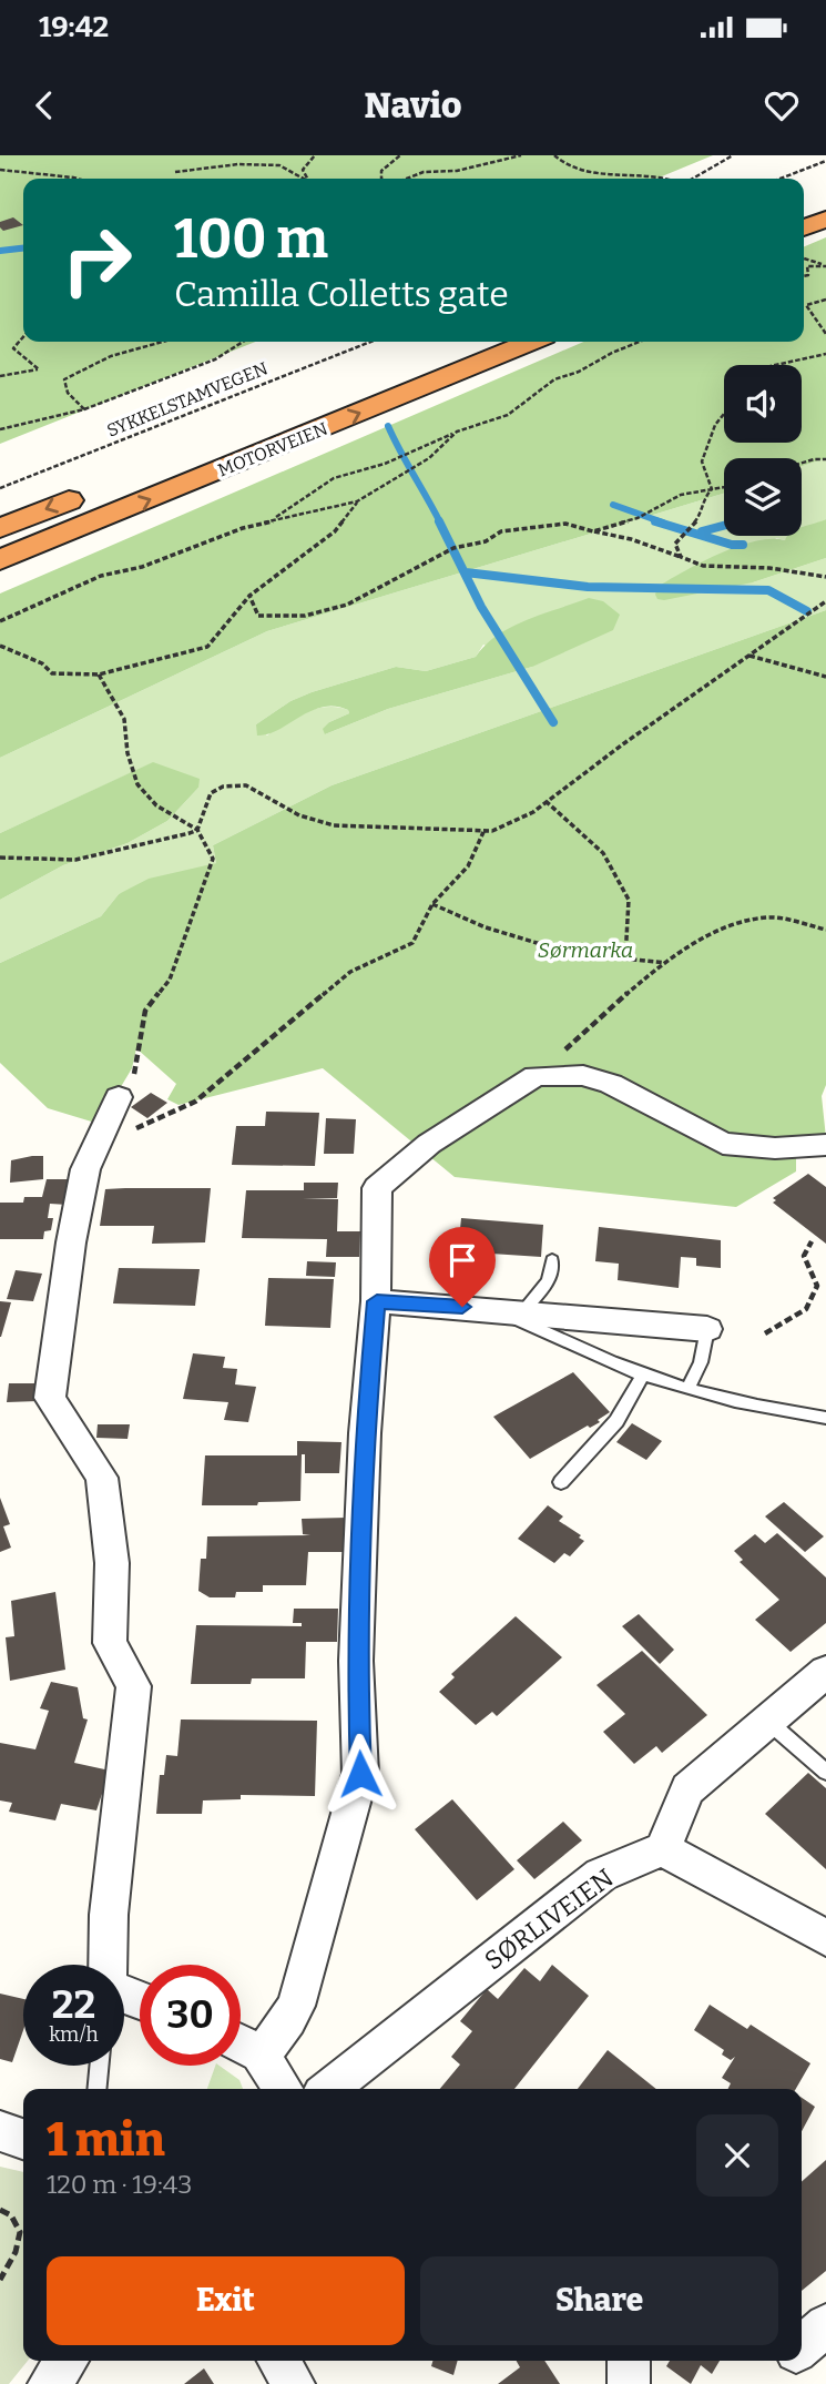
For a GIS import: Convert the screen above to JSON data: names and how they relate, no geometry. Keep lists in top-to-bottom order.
{
  "streets": {
    "highway": ["MOTORVEIEN"],
    "street": ["SØRLIVEIEN"],
    "path": ["SYKKELSTAMVEGEN"]
  },
  "one_way": ["MOTORVEIEN"],
  "parks": ["Sørmarka"],
  "page": {
    "status": "19:42",
    "header": "Navio",
    "turn": ["100 m", "Camilla Colletts gate"],
    "speed": "22 km/h",
    "limit": "30",
    "heading": ["1 min", "120 m · 19:43"],
    "buttons": ["Exit", "Share"]
  }
}
